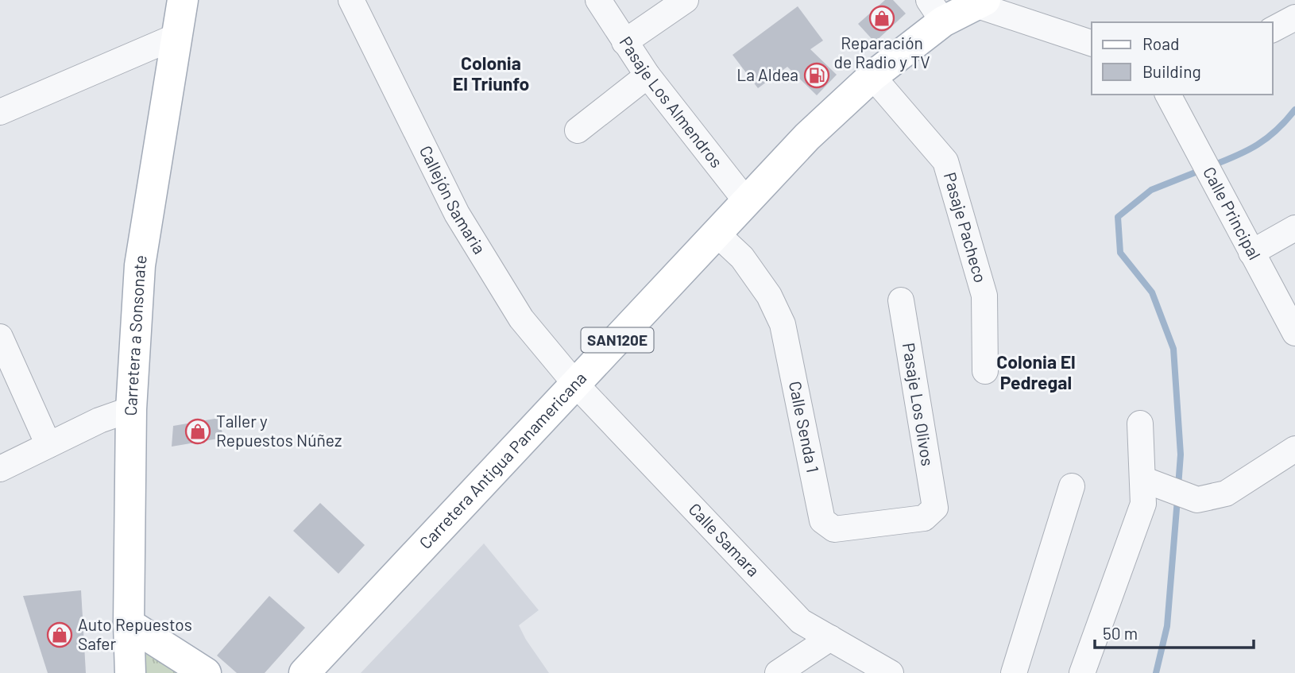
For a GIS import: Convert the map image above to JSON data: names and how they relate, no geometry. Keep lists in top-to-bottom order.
{
  "streets": {
    "main road": ["Carretera a Sonsonate", "SAN120E", "Carretera Antigua Panamericana"],
    "street": [
      "Pasaje Los Almendros",
      "Callejón Samaria",
      "Calle Principal",
      "Pasaje Pacheco",
      "Pasaje Los Olivos",
      "Calle Senda 1",
      "Calle Samara"
    ]
  },
  "crossings": [
    ["Pasaje Los Almendros", "Carretera Antigua Panamericana"],
    ["Callejón Samaria", "Carretera Antigua Panamericana"],
    ["Callejón Samaria", "Calle Samara"],
    ["Pasaje Pacheco", "Carretera Antigua Panamericana"],
    ["Pasaje Los Olivos", "Calle Senda 1"],
    ["Calle Senda 1", "Carretera Antigua Panamericana"],
    ["Carretera Antigua Panamericana", "Calle Samara"]
  ],
  "districts": ["Colonia El Triunfo", "Colonia El Pedregal"],
  "places": {
    "shop": ["Reparación de Radio y TV", "Taller y Repuestos Núñez", "Auto Repuestos Safer"],
    "fuel station": ["La Aldea"]
  },
  "legend": ["Road", "Building"],
  "scale_bar": "50 m"
}
